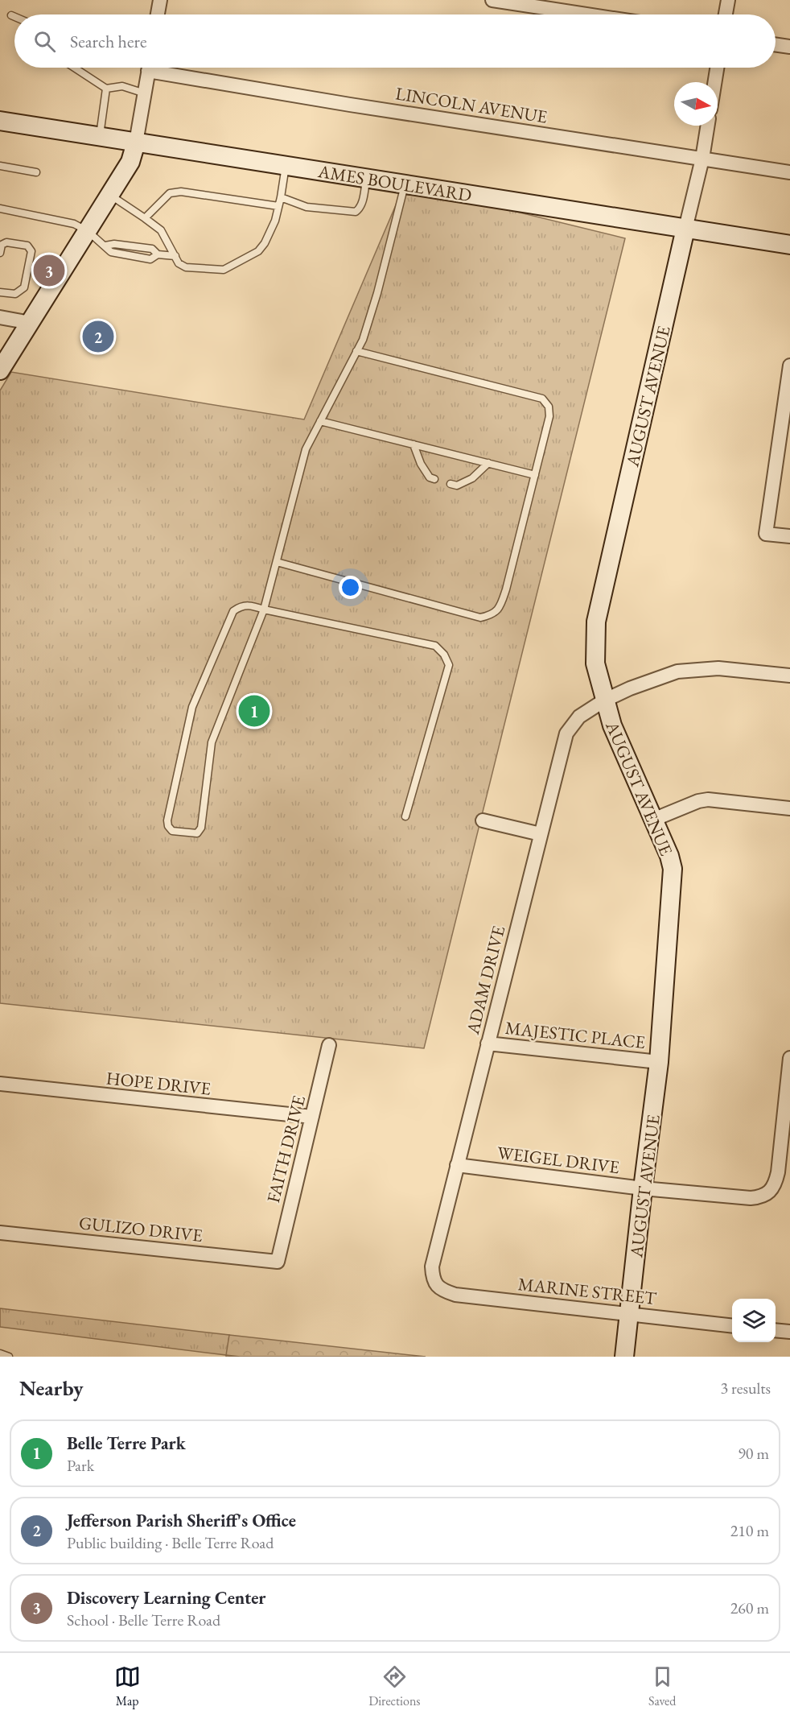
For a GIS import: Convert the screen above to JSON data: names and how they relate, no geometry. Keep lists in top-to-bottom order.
{
  "streets": {
    "street": [
      "LINCOLN AVENUE",
      "AMES BOULEVARD",
      "AUGUST AVENUE",
      "ADAM DRIVE",
      "MAJESTIC PLACE",
      "HOPE DRIVE",
      "FAITH DRIVE",
      "WEIGEL DRIVE",
      "GULIZO DRIVE",
      "MARINE STREET"
    ]
  },
  "crossings": [
    ["AMES BOULEVARD", "AUGUST AVENUE"],
    ["AUGUST AVENUE", "ADAM DRIVE"],
    ["AUGUST AVENUE", "MAJESTIC PLACE"],
    ["AUGUST AVENUE", "WEIGEL DRIVE"],
    ["AUGUST AVENUE", "MARINE STREET"],
    ["ADAM DRIVE", "MAJESTIC PLACE"],
    ["ADAM DRIVE", "WEIGEL DRIVE"],
    ["ADAM DRIVE", "MARINE STREET"],
    ["HOPE DRIVE", "FAITH DRIVE"],
    ["FAITH DRIVE", "GULIZO DRIVE"]
  ],
  "north": "right",
  "page": {
    "search": "Search here",
    "pins": ["3", "2", "1"],
    "heading": ["Nearby", "3 results"],
    "list": [
      {
        "mark": "1",
        "name": "Belle Terre Park",
        "note": "Park",
        "value": "90 m"
      },
      {
        "mark": "2",
        "name": "Jefferson Parish Sheriff's Office",
        "note": "Public building · Belle Terre Road",
        "value": "210 m"
      },
      {
        "mark": "3",
        "name": "Discovery Learning Center",
        "note": "School · Belle Terre Road",
        "value": "260 m"
      }
    ],
    "nav": ["Map", "Directions", "Saved"]
  }
}
